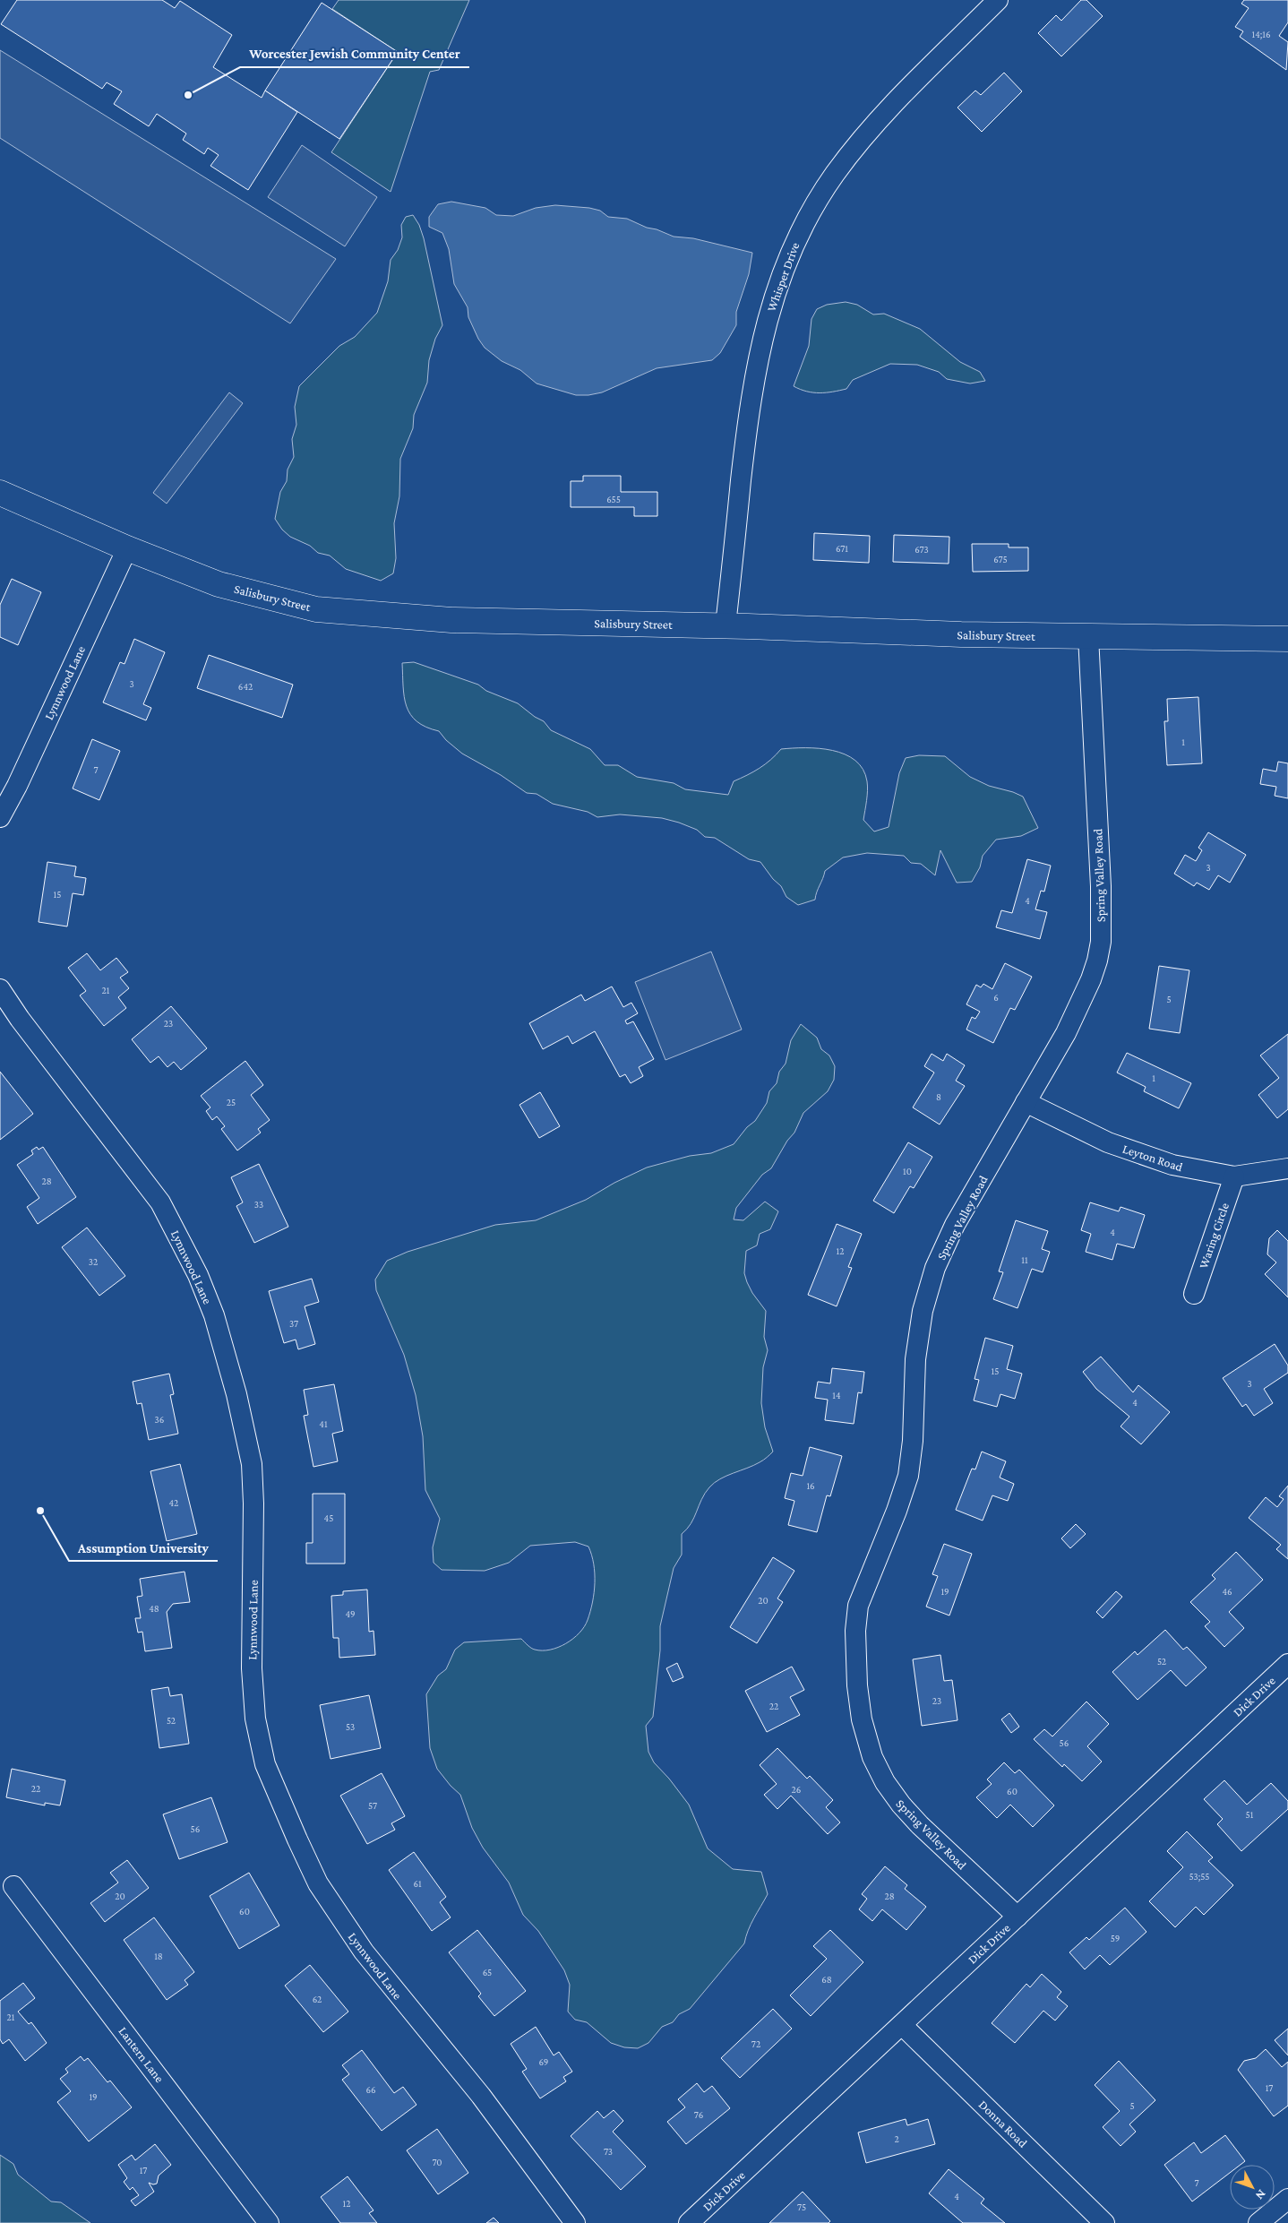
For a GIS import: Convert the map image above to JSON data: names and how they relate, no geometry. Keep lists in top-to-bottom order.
{
  "streets": {
    "main road": ["Salisbury Street"],
    "street": [
      "Whisper Drive",
      "Lynnwood Lane",
      "Spring Valley Road",
      "Leyton Road",
      "Waring Circle",
      "Dick Drive",
      "Lantern Lane",
      "Donna Road"
    ]
  },
  "crossings": [
    ["Whisper Drive", "Salisbury Street"],
    ["Salisbury Street", "Lynnwood Lane"],
    ["Salisbury Street", "Spring Valley Road"],
    ["Spring Valley Road", "Leyton Road"],
    ["Spring Valley Road", "Dick Drive"],
    ["Leyton Road", "Waring Circle"],
    ["Dick Drive", "Donna Road"]
  ],
  "places": ["Worcester Jewish Community Center", "Assumption University"],
  "house_numbers": [
    "14;16",
    "655",
    "671",
    "673",
    "675",
    "3",
    "642",
    "1",
    "7",
    "3",
    "15",
    "4",
    "21",
    "6",
    "5",
    "23",
    "1",
    "8",
    "25",
    "10",
    "28",
    "33",
    "4",
    "12",
    "11",
    "32",
    "37",
    "15",
    "3",
    "14",
    "4",
    "36",
    "41",
    "16",
    "42",
    "45",
    "19",
    "46",
    "20",
    "48",
    "49",
    "52",
    "23",
    "22",
    "52",
    "53",
    "56",
    "22",
    "26",
    "60",
    "57",
    "51",
    "56",
    "53;55",
    "61",
    "20",
    "28",
    "60",
    "59",
    "18",
    "65",
    "68",
    "62",
    "21",
    "72",
    "69",
    "17",
    "66",
    "19",
    "5",
    "76",
    "2",
    "73",
    "70",
    "17",
    "7",
    "4",
    "12",
    "75"
  ],
  "north": "bottom right"
}
